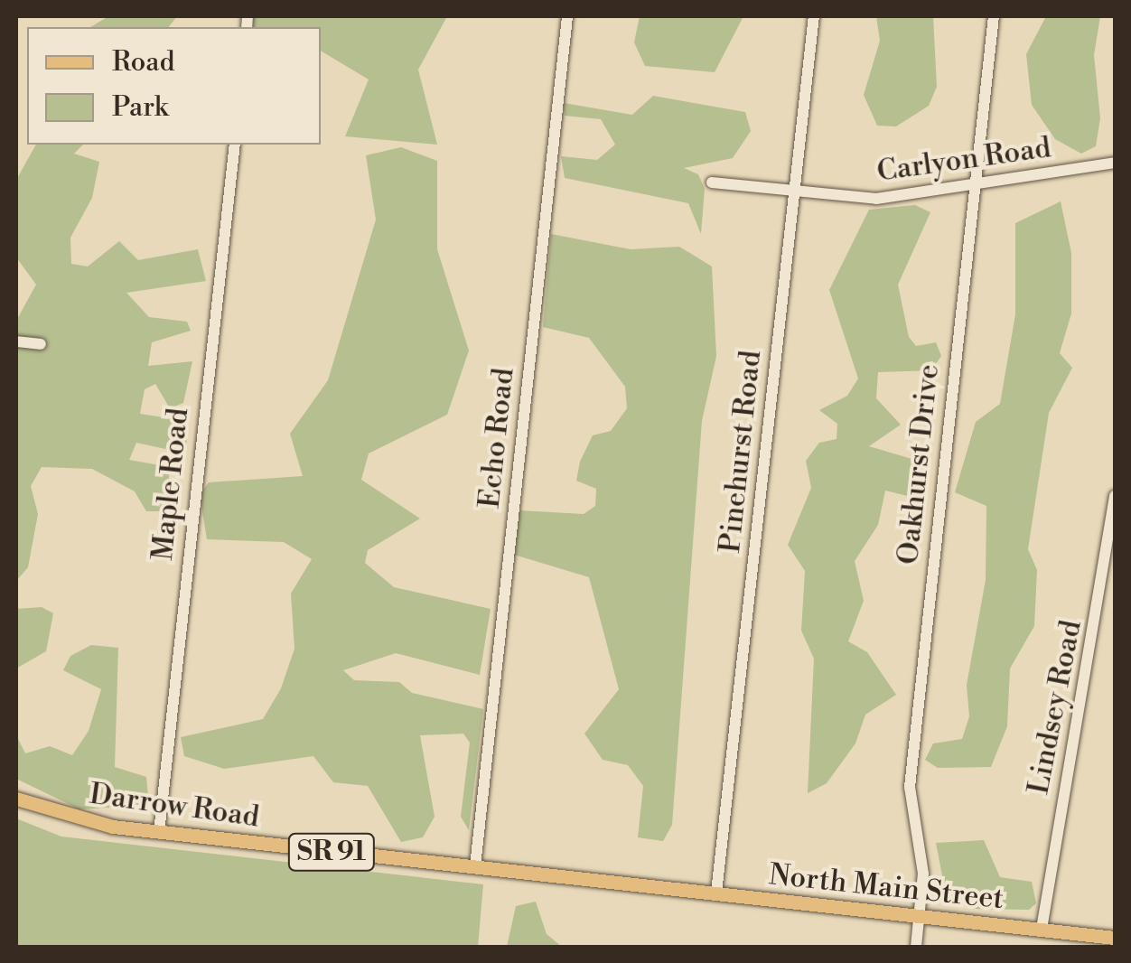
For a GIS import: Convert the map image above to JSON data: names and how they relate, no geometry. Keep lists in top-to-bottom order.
{
  "streets": {
    "main road": ["Darrow Road", "SR 91", "North Main Street"],
    "street": [
      "Carlyon Road",
      "Echo Road",
      "Pinehurst Road",
      "Oakhurst Drive",
      "Maple Road",
      "Lindsey Road"
    ]
  },
  "crossings": [
    ["Carlyon Road", "Pinehurst Road"],
    ["Carlyon Road", "Oakhurst Drive"],
    ["Echo Road", "Darrow Road"],
    ["Pinehurst Road", "North Main Street"],
    ["Oakhurst Drive", "North Main Street"],
    ["Maple Road", "Darrow Road"],
    ["Lindsey Road", "North Main Street"],
    ["Darrow Road", "North Main Street"]
  ],
  "legend": ["Road", "Park"]
}
